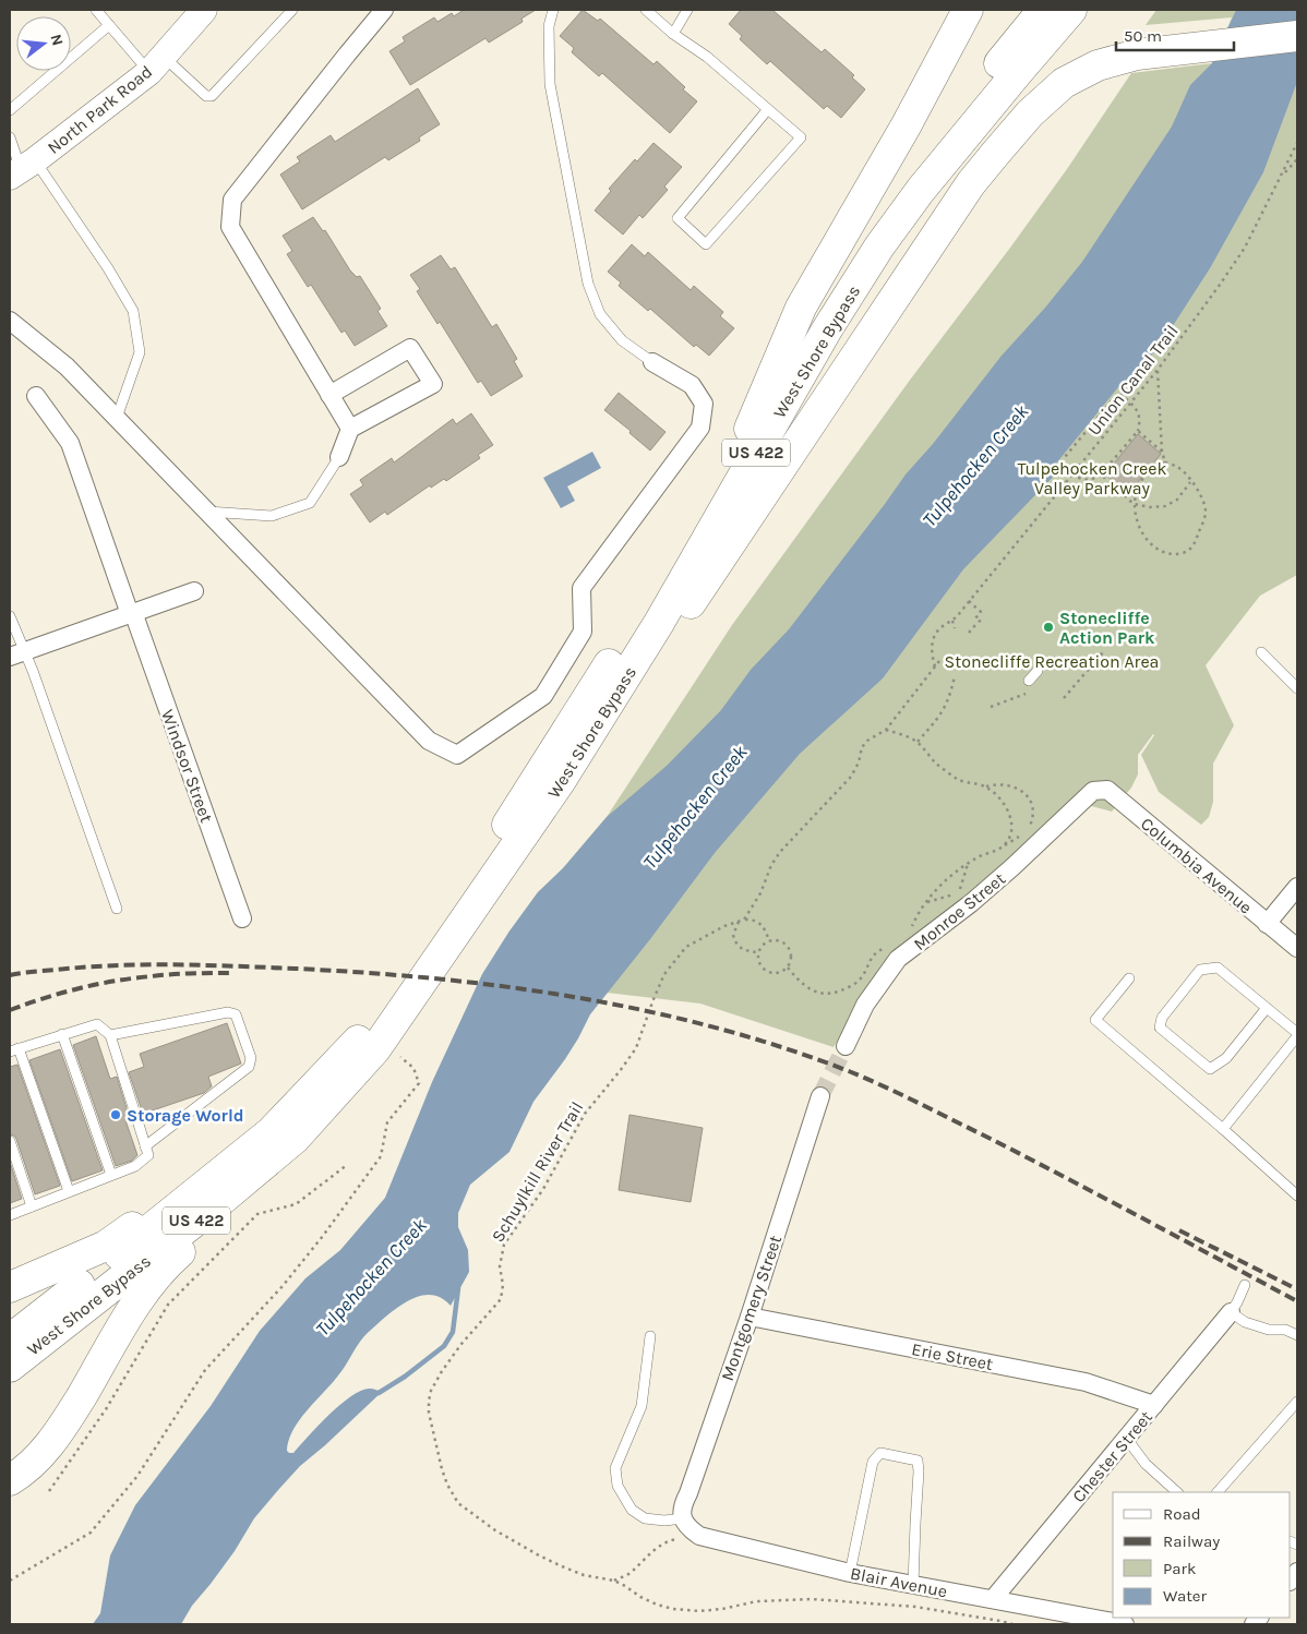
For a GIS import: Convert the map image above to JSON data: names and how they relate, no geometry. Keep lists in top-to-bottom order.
{
  "streets": {
    "highway": ["West Shore Bypass", "US 422"],
    "street": [
      "North Park Road",
      "Windsor Street",
      "Columbia Avenue",
      "Monroe Street",
      "Montgomery Street",
      "Erie Street",
      "Chester Street",
      "Blair Avenue"
    ],
    "path": ["Union Canal Trail", "Schuylkill River Trail"]
  },
  "crossings": [
    ["West Shore Bypass", "US 422"],
    ["Columbia Avenue", "Monroe Street"],
    ["Montgomery Street", "Erie Street"],
    ["Erie Street", "Chester Street"],
    ["Chester Street", "Blair Avenue"]
  ],
  "water": ["Tulpehocken Creek"],
  "parks": ["Tulpehocken Creek Valley Parkway", "Stonecliffe Recreation Area"],
  "places": ["Stonecliffe Action Park", "Storage World"],
  "legend": [
    "Road",
    "Railway",
    "Park",
    "Water"
  ],
  "scale_bar": "50 m",
  "north": "right"
}
